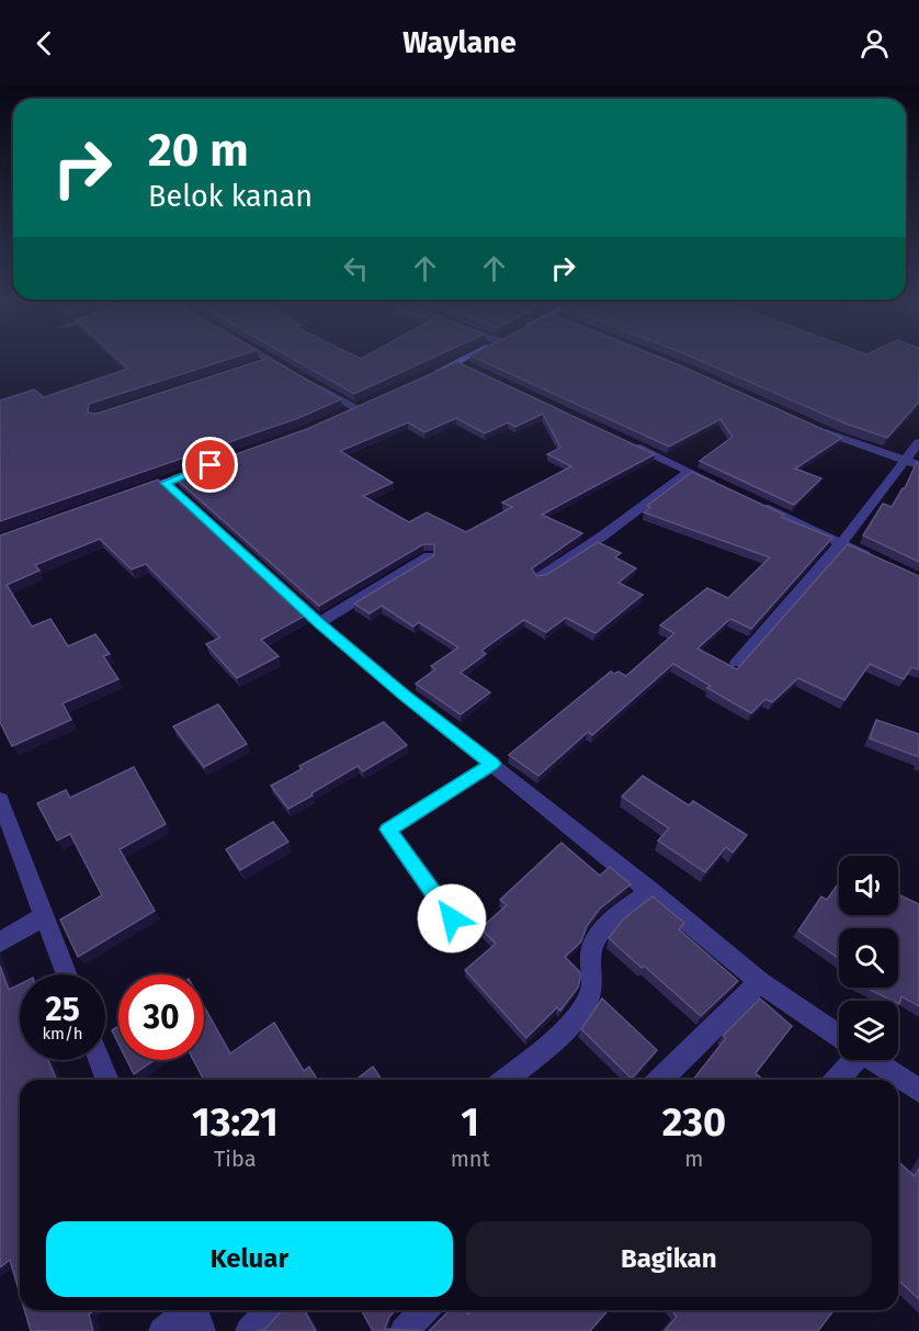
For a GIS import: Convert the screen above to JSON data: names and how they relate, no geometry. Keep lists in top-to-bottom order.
{
  "page": {
    "header": "Waylane",
    "turn": ["20 m", "Belok kanan"],
    "speed": "25 km/h",
    "limit": "30",
    "eta": [
      "13:21",
      "Tiba",
      "1",
      "mnt",
      "230",
      "m"
    ],
    "buttons": ["Keluar", "Bagikan"]
  }
}
